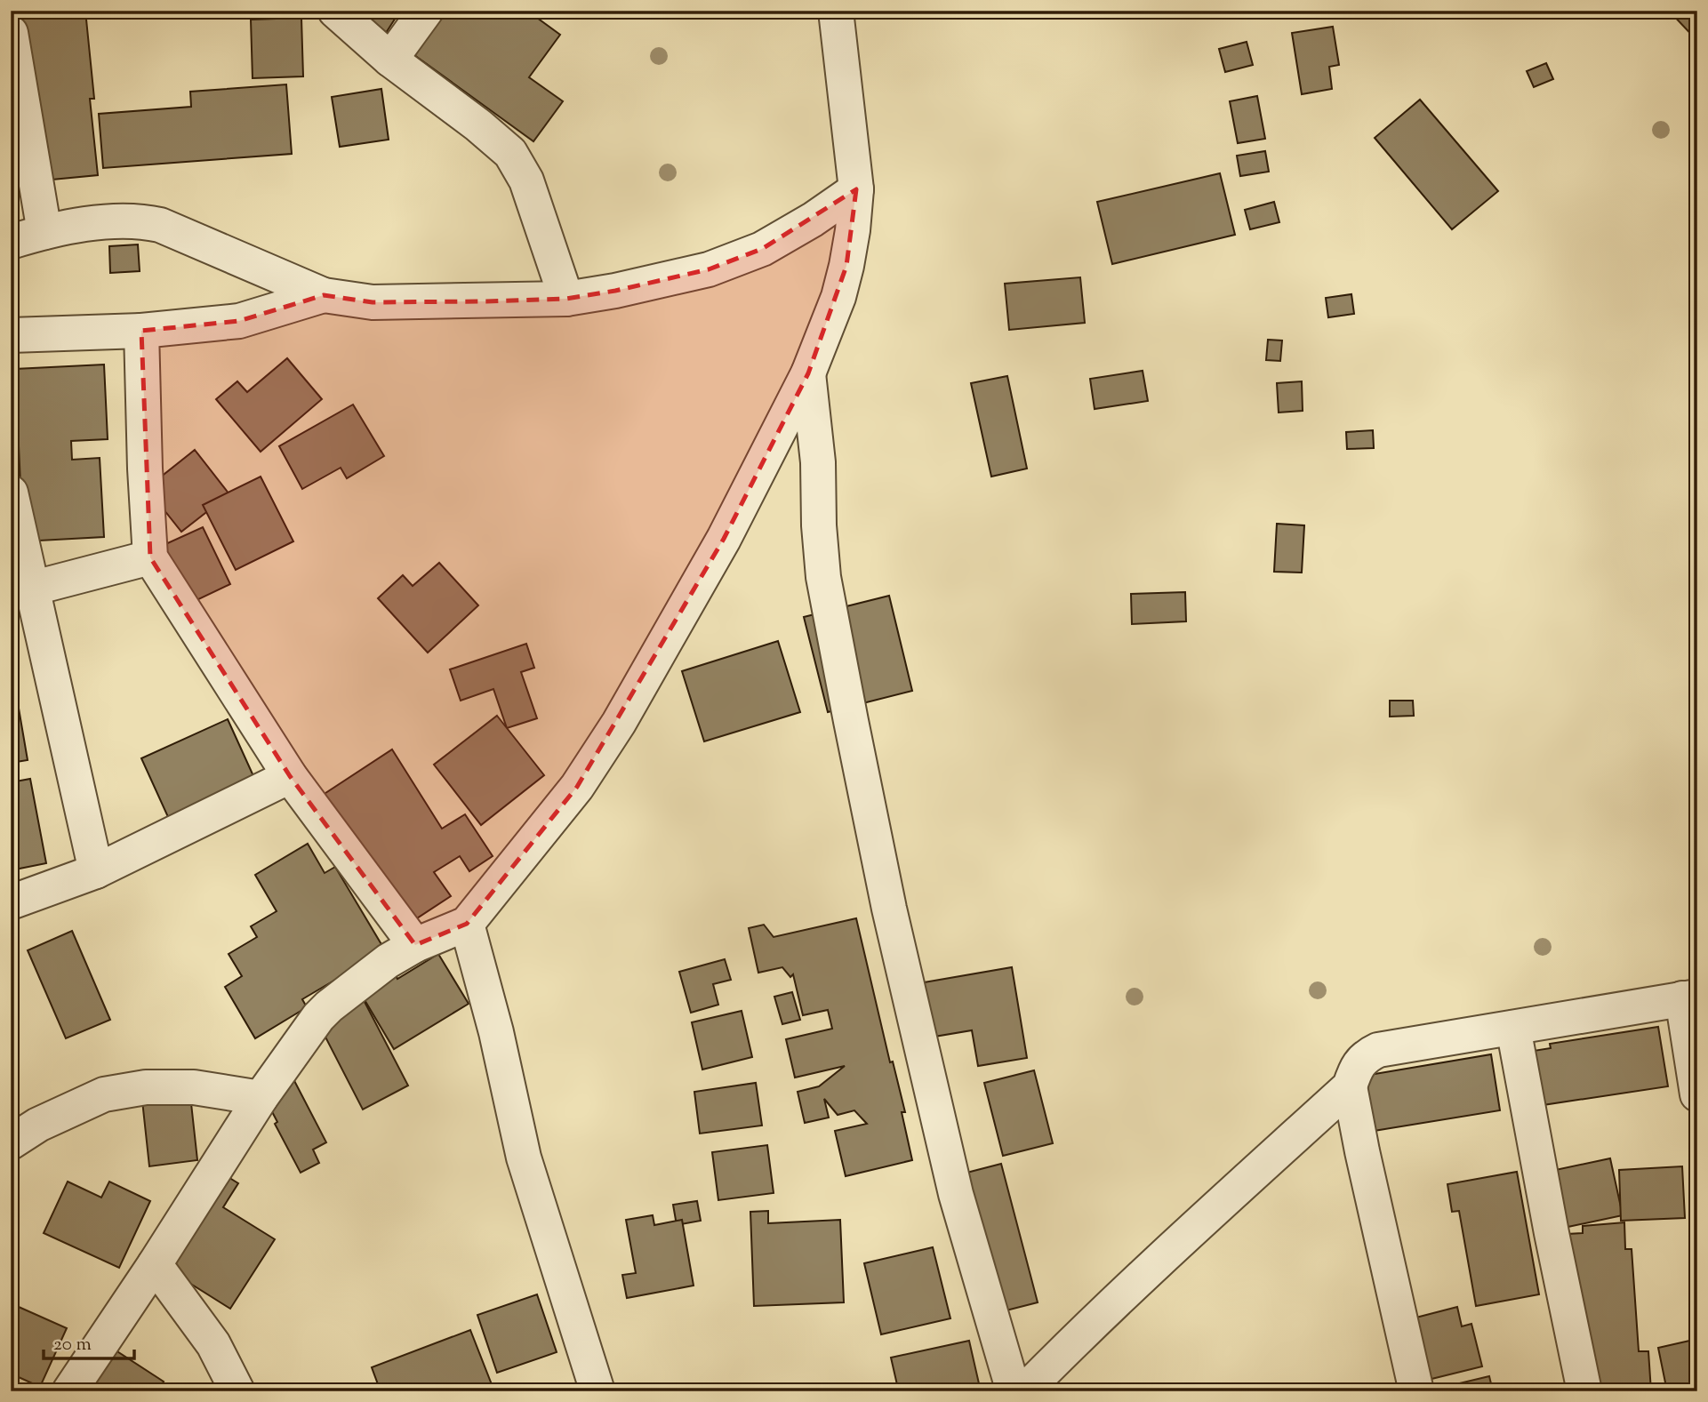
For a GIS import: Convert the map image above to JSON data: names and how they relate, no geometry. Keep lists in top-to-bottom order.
{
  "scale_bar": "20 m"
}
